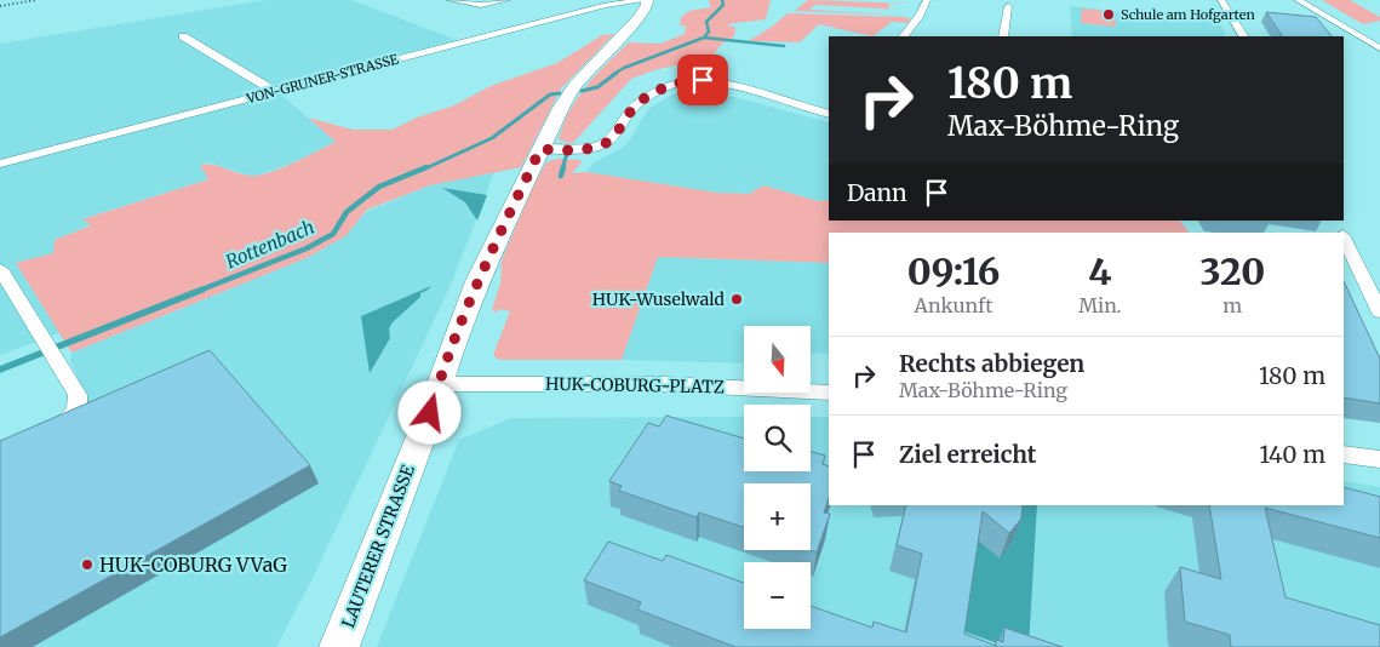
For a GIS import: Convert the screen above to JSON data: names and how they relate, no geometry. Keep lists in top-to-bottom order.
{
  "streets": {
    "street": ["VON-GRUNER-STRASSE", "HUK-COBURG-PLATZ", "LAUTERER STRASSE"]
  },
  "crossings": [
    ["VON-GRUNER-STRASSE", "LAUTERER STRASSE"],
    ["HUK-COBURG-PLATZ", "LAUTERER STRASSE"]
  ],
  "water": ["Rottenbach"],
  "places": ["Schule am Hofgarten", "HUK-Wuselwald", "HUK-COBURG VVaG"],
  "north": "bottom",
  "page": {
    "turn": ["180 m", "Max-Böhme-Ring"],
    "then": "Dann",
    "eta": [
      "09:16",
      "Ankunft",
      "4",
      "Min.",
      "320",
      "m"
    ],
    "map_buttons": ["+", "−"],
    "list": [
      {
        "name": "Rechts abbiegen",
        "note": "Max-Böhme-Ring",
        "value": "180 m"
      },
      {
        "name": "Ziel erreicht",
        "value": "140 m"
      }
    ]
  }
}
